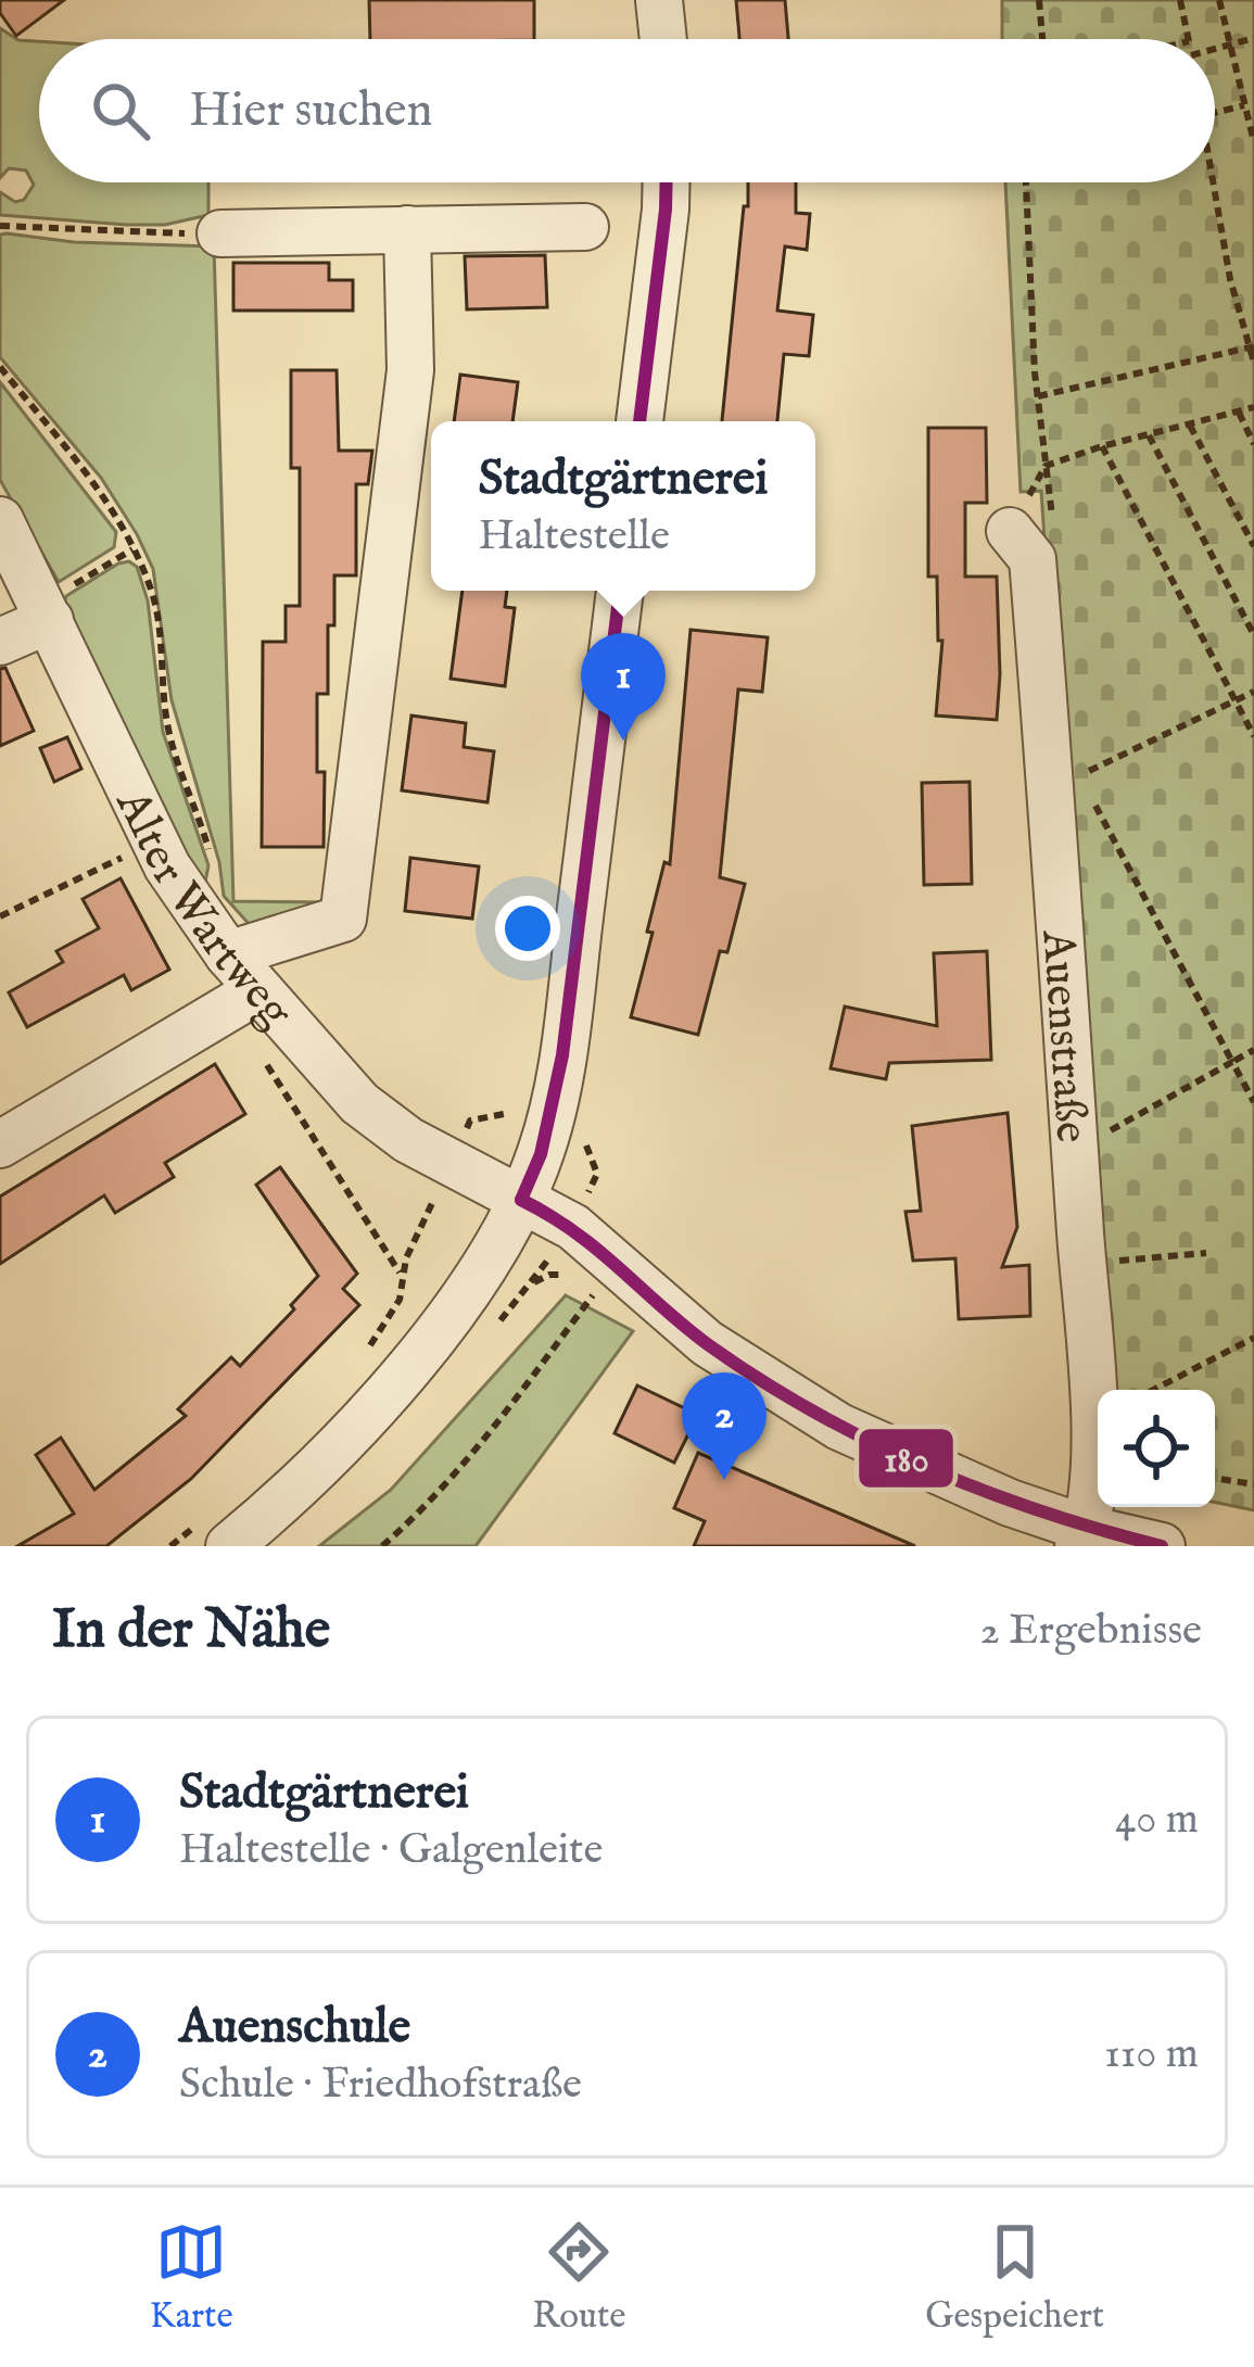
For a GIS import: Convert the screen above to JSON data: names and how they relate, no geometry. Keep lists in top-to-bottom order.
{
  "streets": {
    "street": ["Alter Wartweg", "Auenstraße"]
  },
  "crossings": [
    ["Alter Wartweg", "Auenstraße"]
  ],
  "lines": ["transit line 180"],
  "page": {
    "search": "Hier suchen",
    "popup": ["Stadtgärtnerei", "Haltestelle"],
    "pins": ["1", "2"],
    "heading": ["In der Nähe", "2 Ergebnisse"],
    "list": [
      {
        "mark": "1",
        "name": "Stadtgärtnerei",
        "note": "Haltestelle · Galgenleite",
        "value": "40 m"
      },
      {
        "mark": "2",
        "name": "Auenschule",
        "note": "Schule · Friedhofstraße",
        "value": "110 m"
      }
    ],
    "nav": ["Karte", "Route", "Gespeichert"]
  }
}
